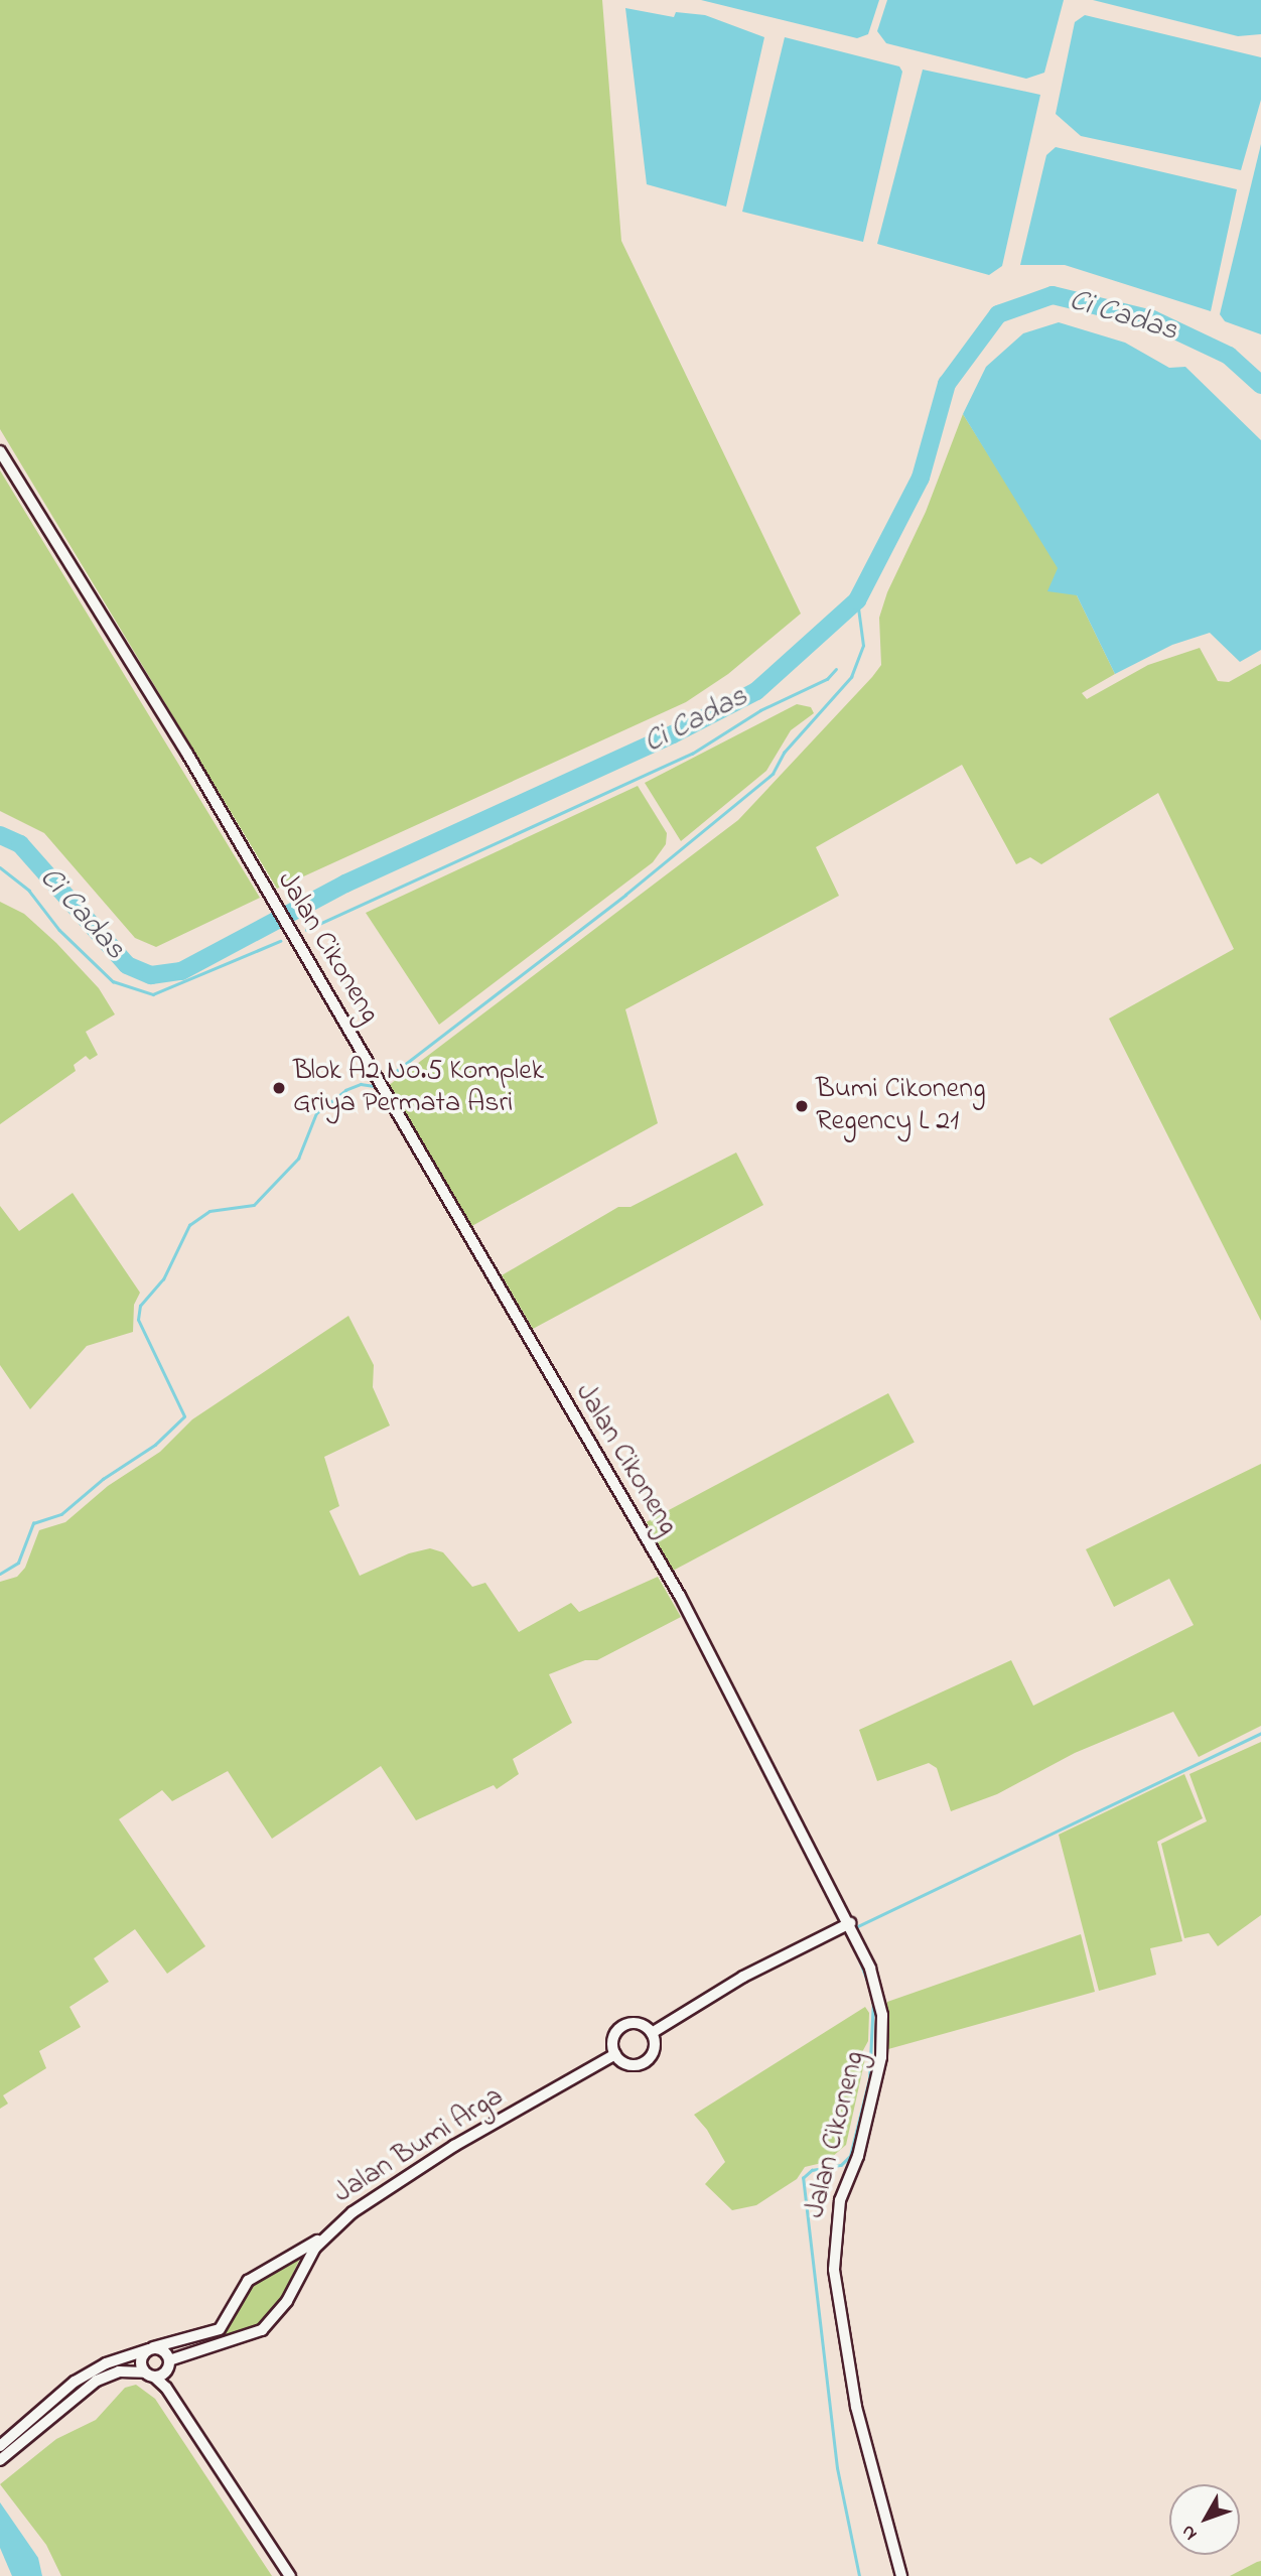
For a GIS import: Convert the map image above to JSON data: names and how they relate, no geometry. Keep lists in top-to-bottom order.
{
  "streets": {
    "street": ["Jalan Cikoneng", "Jalan Bumi Arga"]
  },
  "water": ["Ci Cadas"],
  "places": ["Blok A2 No.5 Komplek Griya Permata Asri", "Bumi Cikoneng Regency L 21"],
  "north": "bottom left"
}
